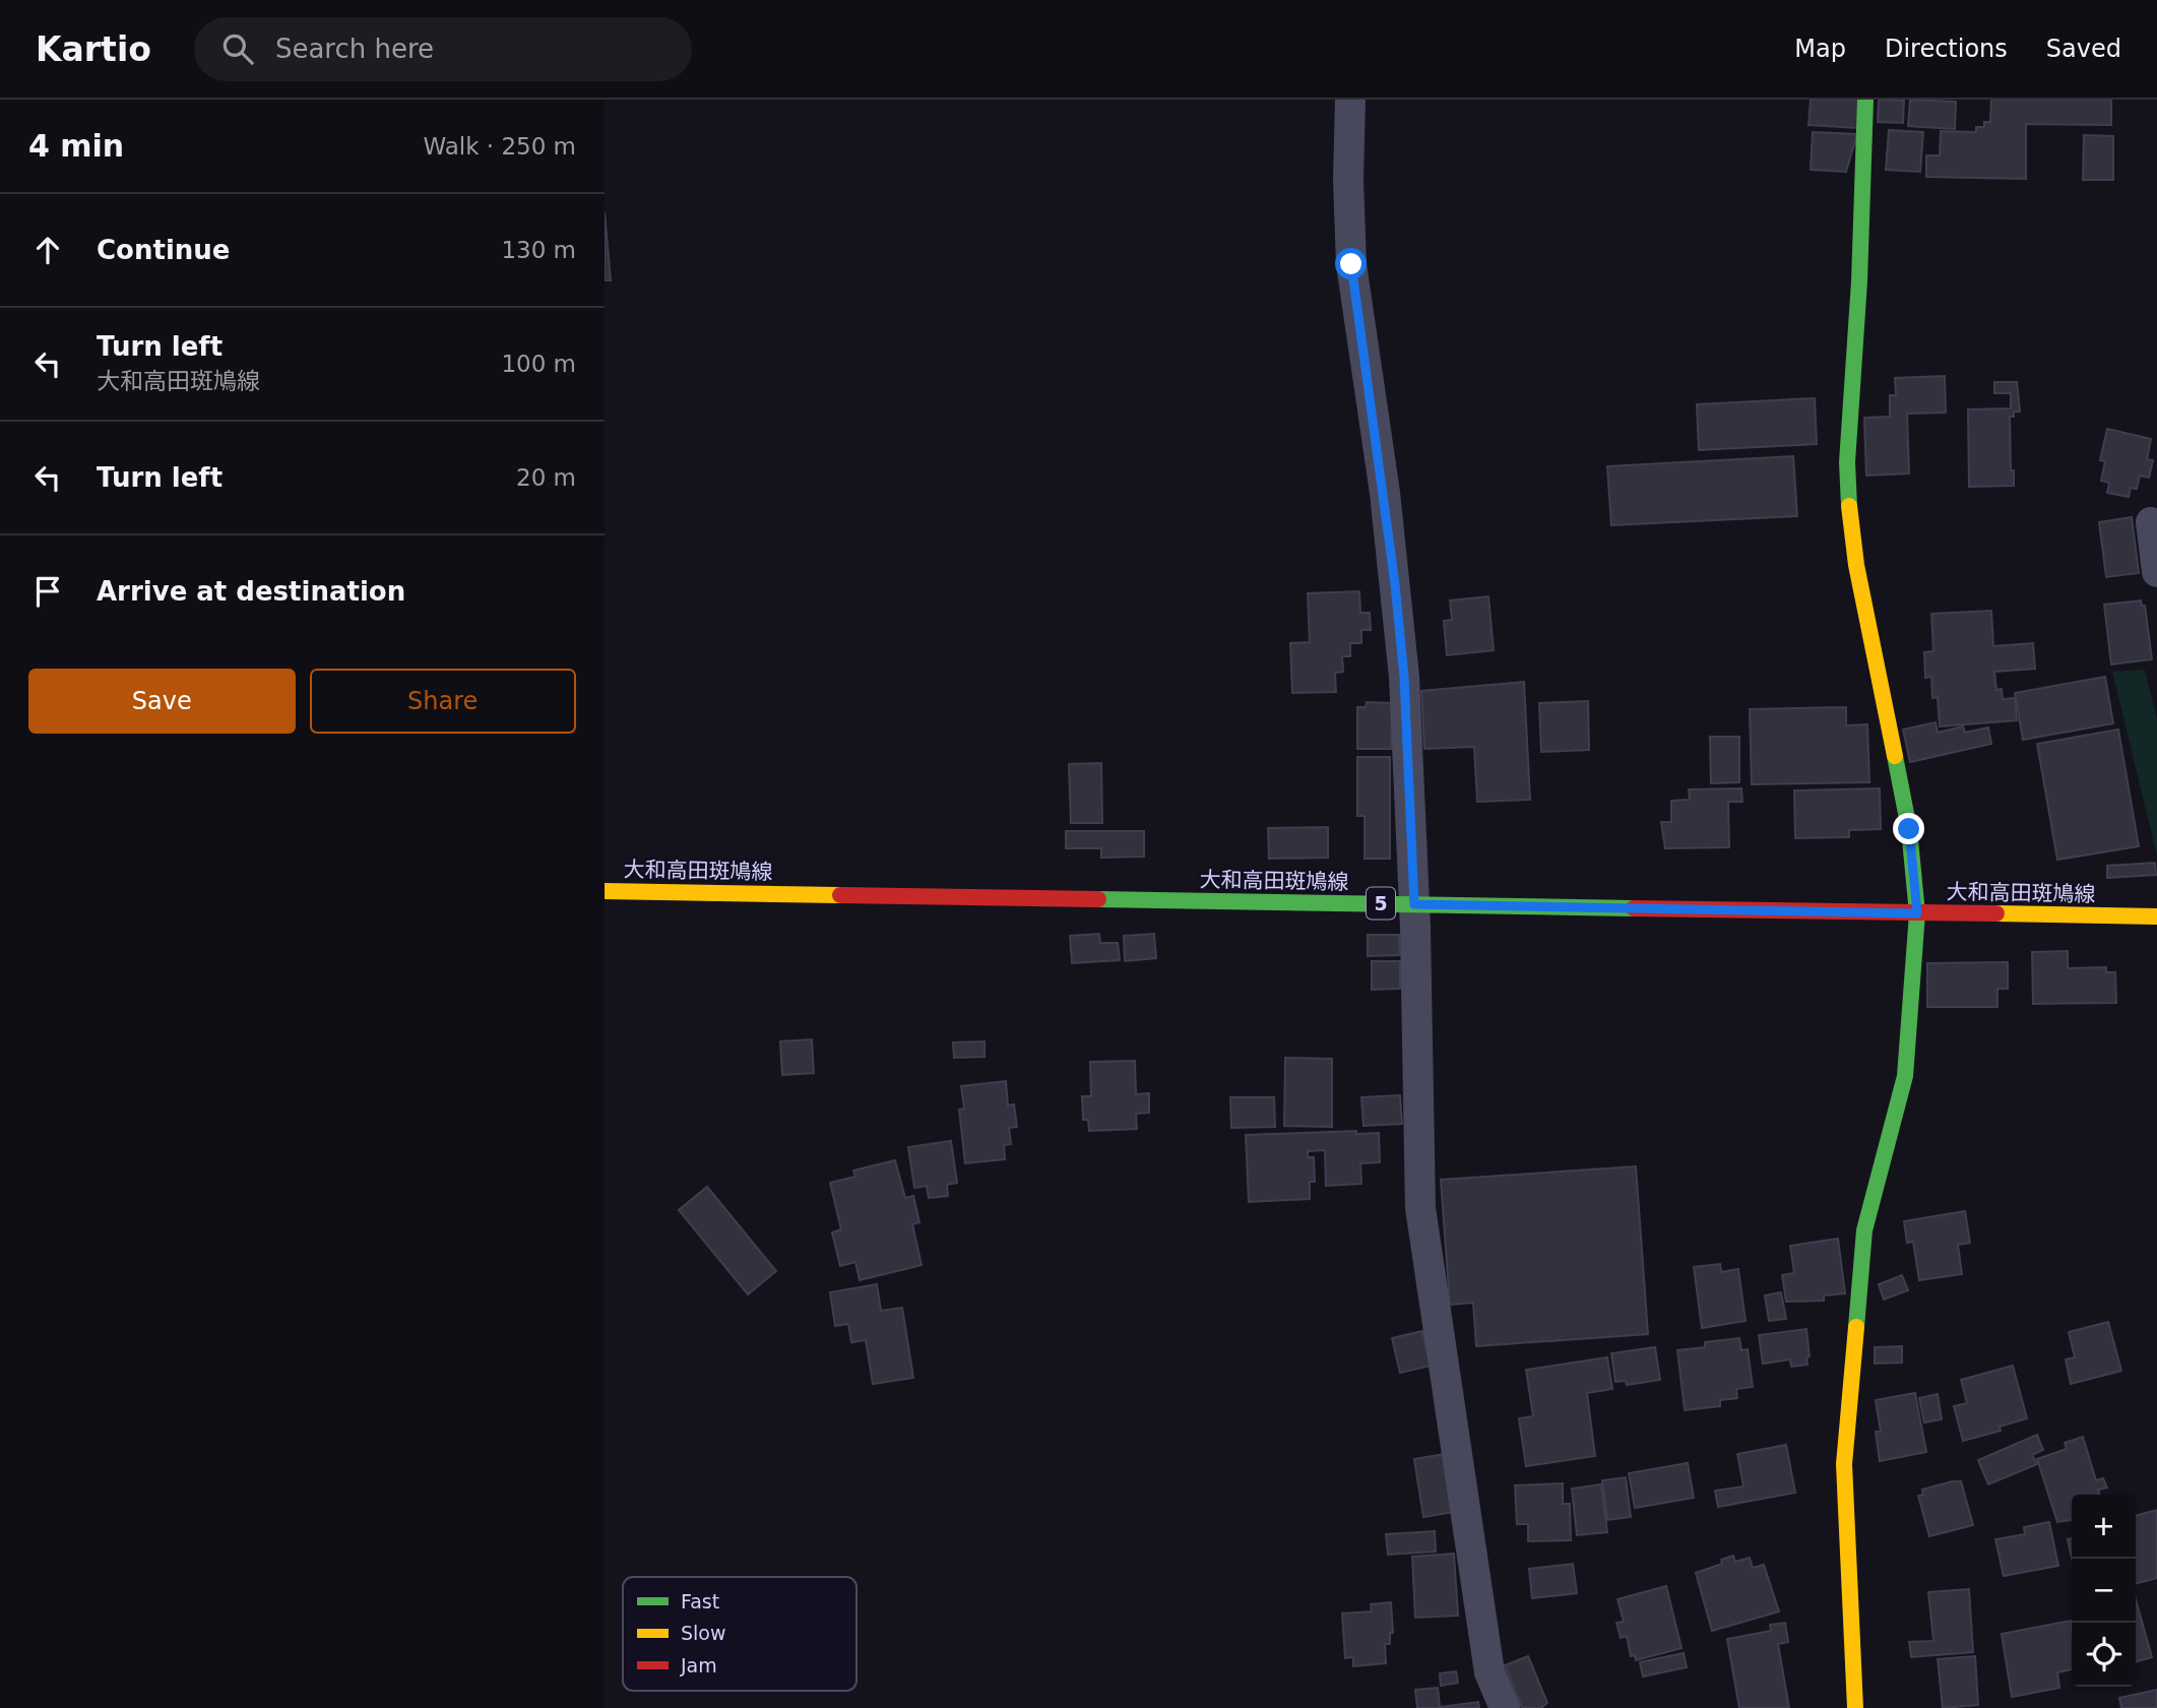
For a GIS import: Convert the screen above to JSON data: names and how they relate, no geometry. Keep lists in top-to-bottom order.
{
  "streets": {
    "street": ["大和高田斑鳩線", "5"]
  },
  "legend": ["Fast", "Slow", "Jam"],
  "page": {
    "header": "Kartio",
    "search": "Search here",
    "nav": ["Map", "Directions", "Saved"],
    "heading": ["4 min", "Walk · 250 m"],
    "list": [
      ["Continue", "130 m"],
      ["Turn left", "大和高田斑鳩線", "100 m"],
      ["Turn left", "20 m"],
      "Arrive at destination"
    ],
    "buttons": ["Save", "Share"],
    "map_buttons": ["+", "−"]
  }
}
